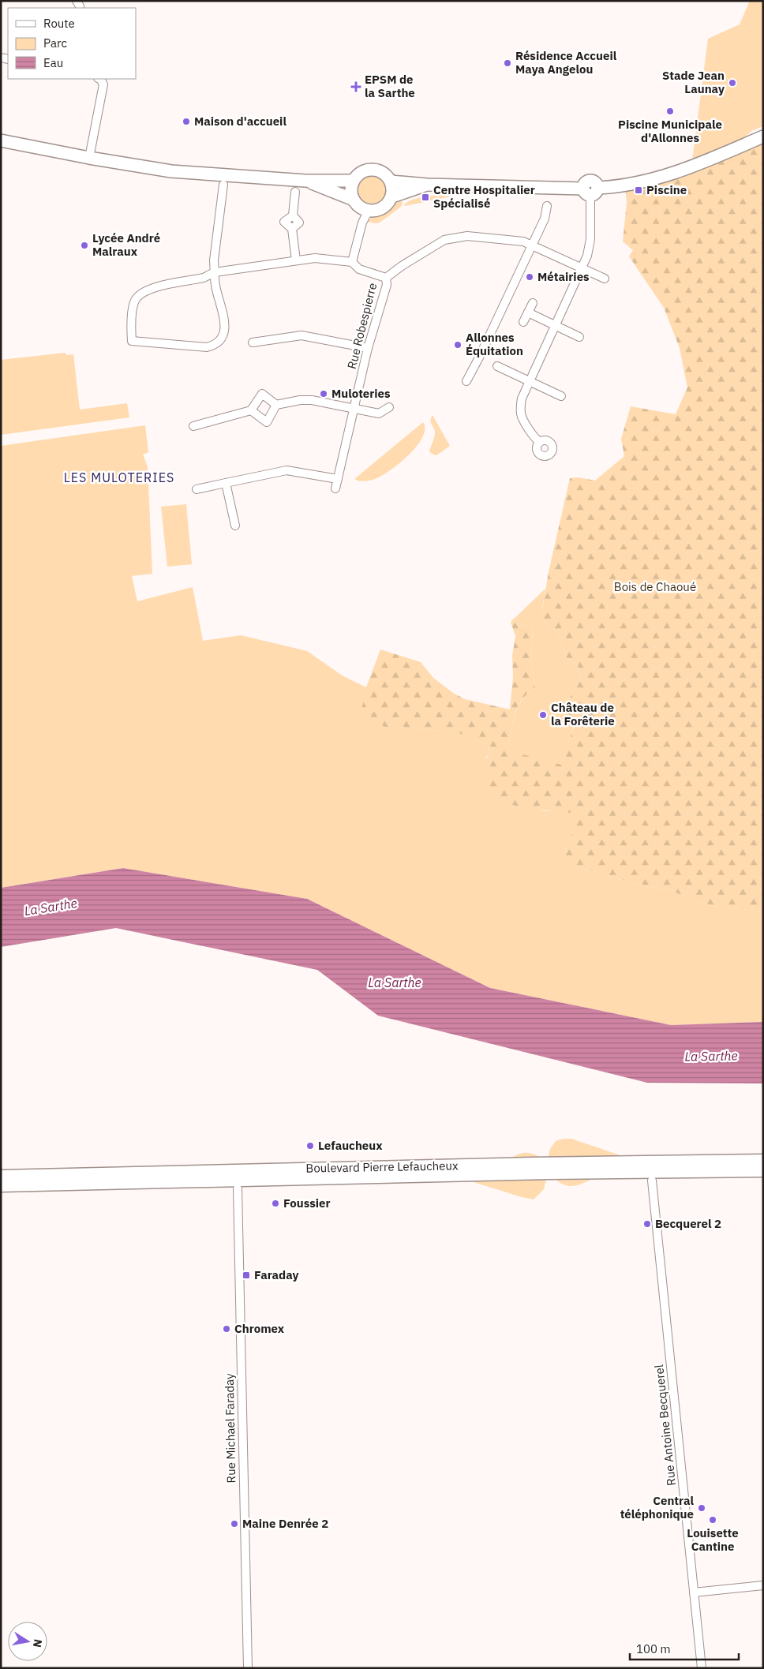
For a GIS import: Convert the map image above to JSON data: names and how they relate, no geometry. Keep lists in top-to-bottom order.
{
  "streets": {
    "main road": ["Boulevard Pierre Lefaucheux"],
    "street": ["Rue Robespierre", "Rue Antoine Becquerel", "Rue Michael Faraday"]
  },
  "districts": ["LES MULOTERIES"],
  "water": ["La Sarthe"],
  "parks": ["Bois de Chaoué"],
  "places": {
    "other": [
      "Résidence Accueil Maya Angelou",
      "Stade Jean Launay",
      "Piscine Municipale d'Allonnes",
      "Maison d'accueil",
      "Lycée André Malraux",
      "Métairies",
      "Allonnes Équitation",
      "Muloteries",
      "Château de la Forêterie",
      "Lefaucheux",
      "Foussier",
      "Becquerel 2",
      "Chromex",
      "Central téléphonique",
      "Louisette Cantine",
      "Maine Denrée 2"
    ],
    "health": ["EPSM de la Sarthe"],
    "transit": ["Piscine", "Centre Hospitalier Spécialisé", "Faraday"]
  },
  "legend": ["Route", "Parc", "Eau"],
  "scale_bar": "100 m",
  "north": "right"
}
